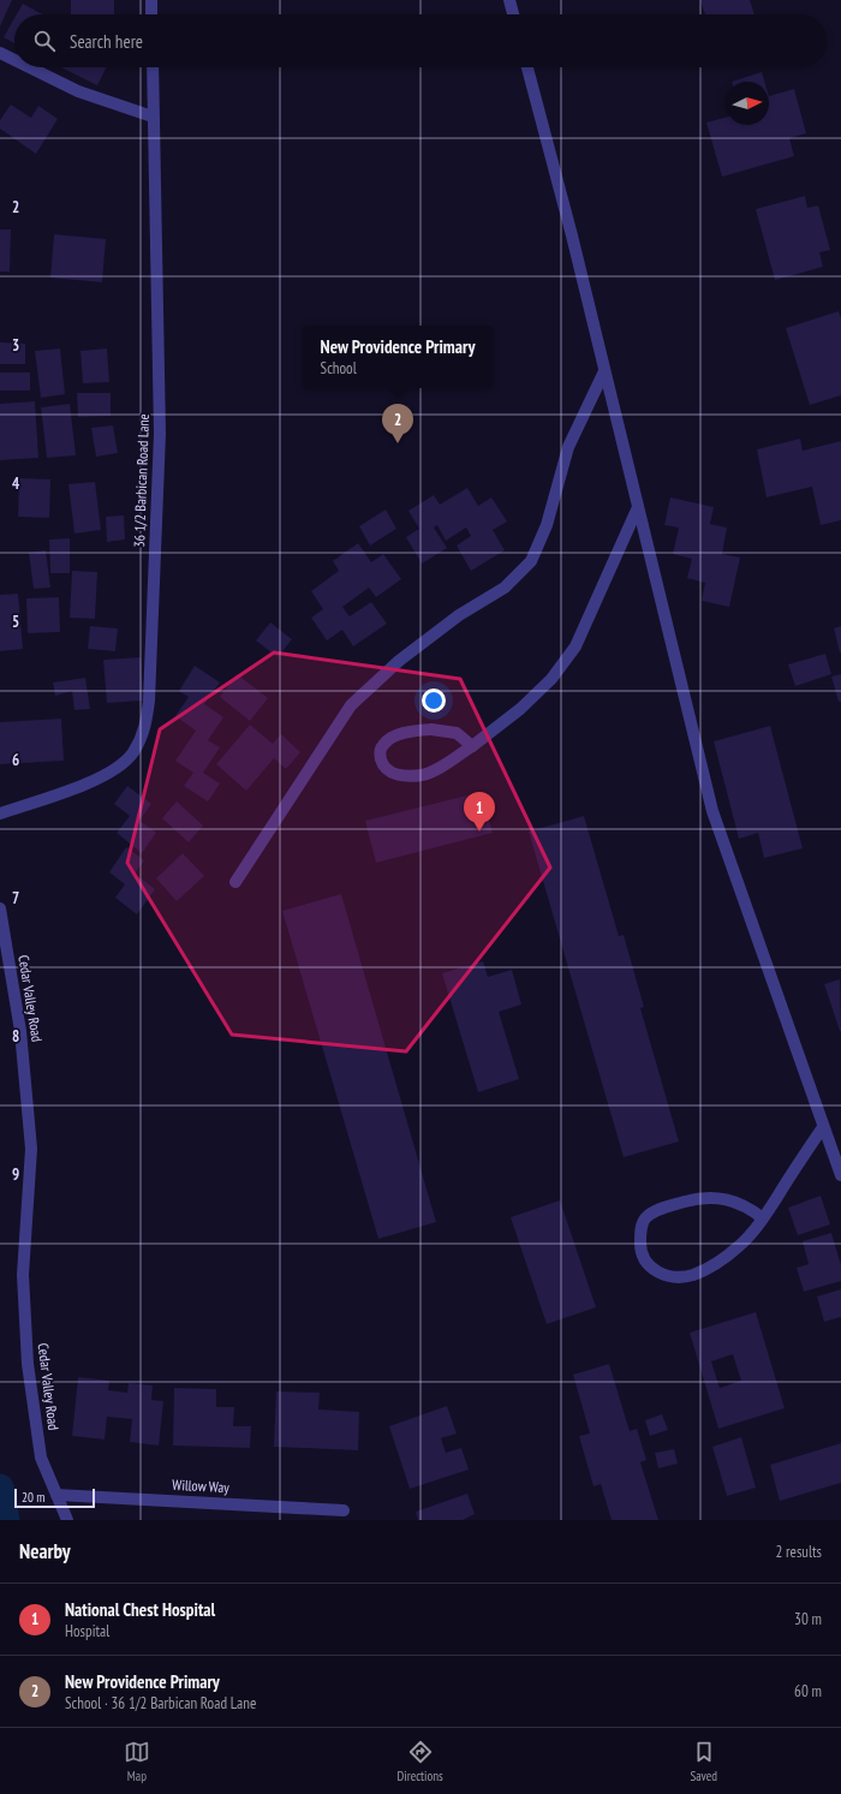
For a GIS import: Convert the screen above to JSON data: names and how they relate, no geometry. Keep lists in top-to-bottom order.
{
  "streets": {
    "street": ["36 1/2 Barbican Road Lane", "Cedar Valley Road", "Willow Way"]
  },
  "crossings": [
    ["Cedar Valley Road", "Willow Way"]
  ],
  "scale_bar": "20 m",
  "north": "right",
  "page": {
    "search": "Search here",
    "popup": ["New Providence Primary", "School"],
    "pins": ["2", "1"],
    "scale": "20 m",
    "heading": ["Nearby", "2 results"],
    "list": [
      {
        "mark": "1",
        "name": "National Chest Hospital",
        "note": "Hospital",
        "value": "30 m"
      },
      {
        "mark": "2",
        "name": "New Providence Primary",
        "note": "School · 36 1/2 Barbican Road Lane",
        "value": "60 m"
      }
    ],
    "nav": ["Map", "Directions", "Saved"]
  },
  "grid": {
    "rows": [
      "2",
      "3",
      "4",
      "5",
      "6",
      "7",
      "8",
      "9"
    ]
  }
}
